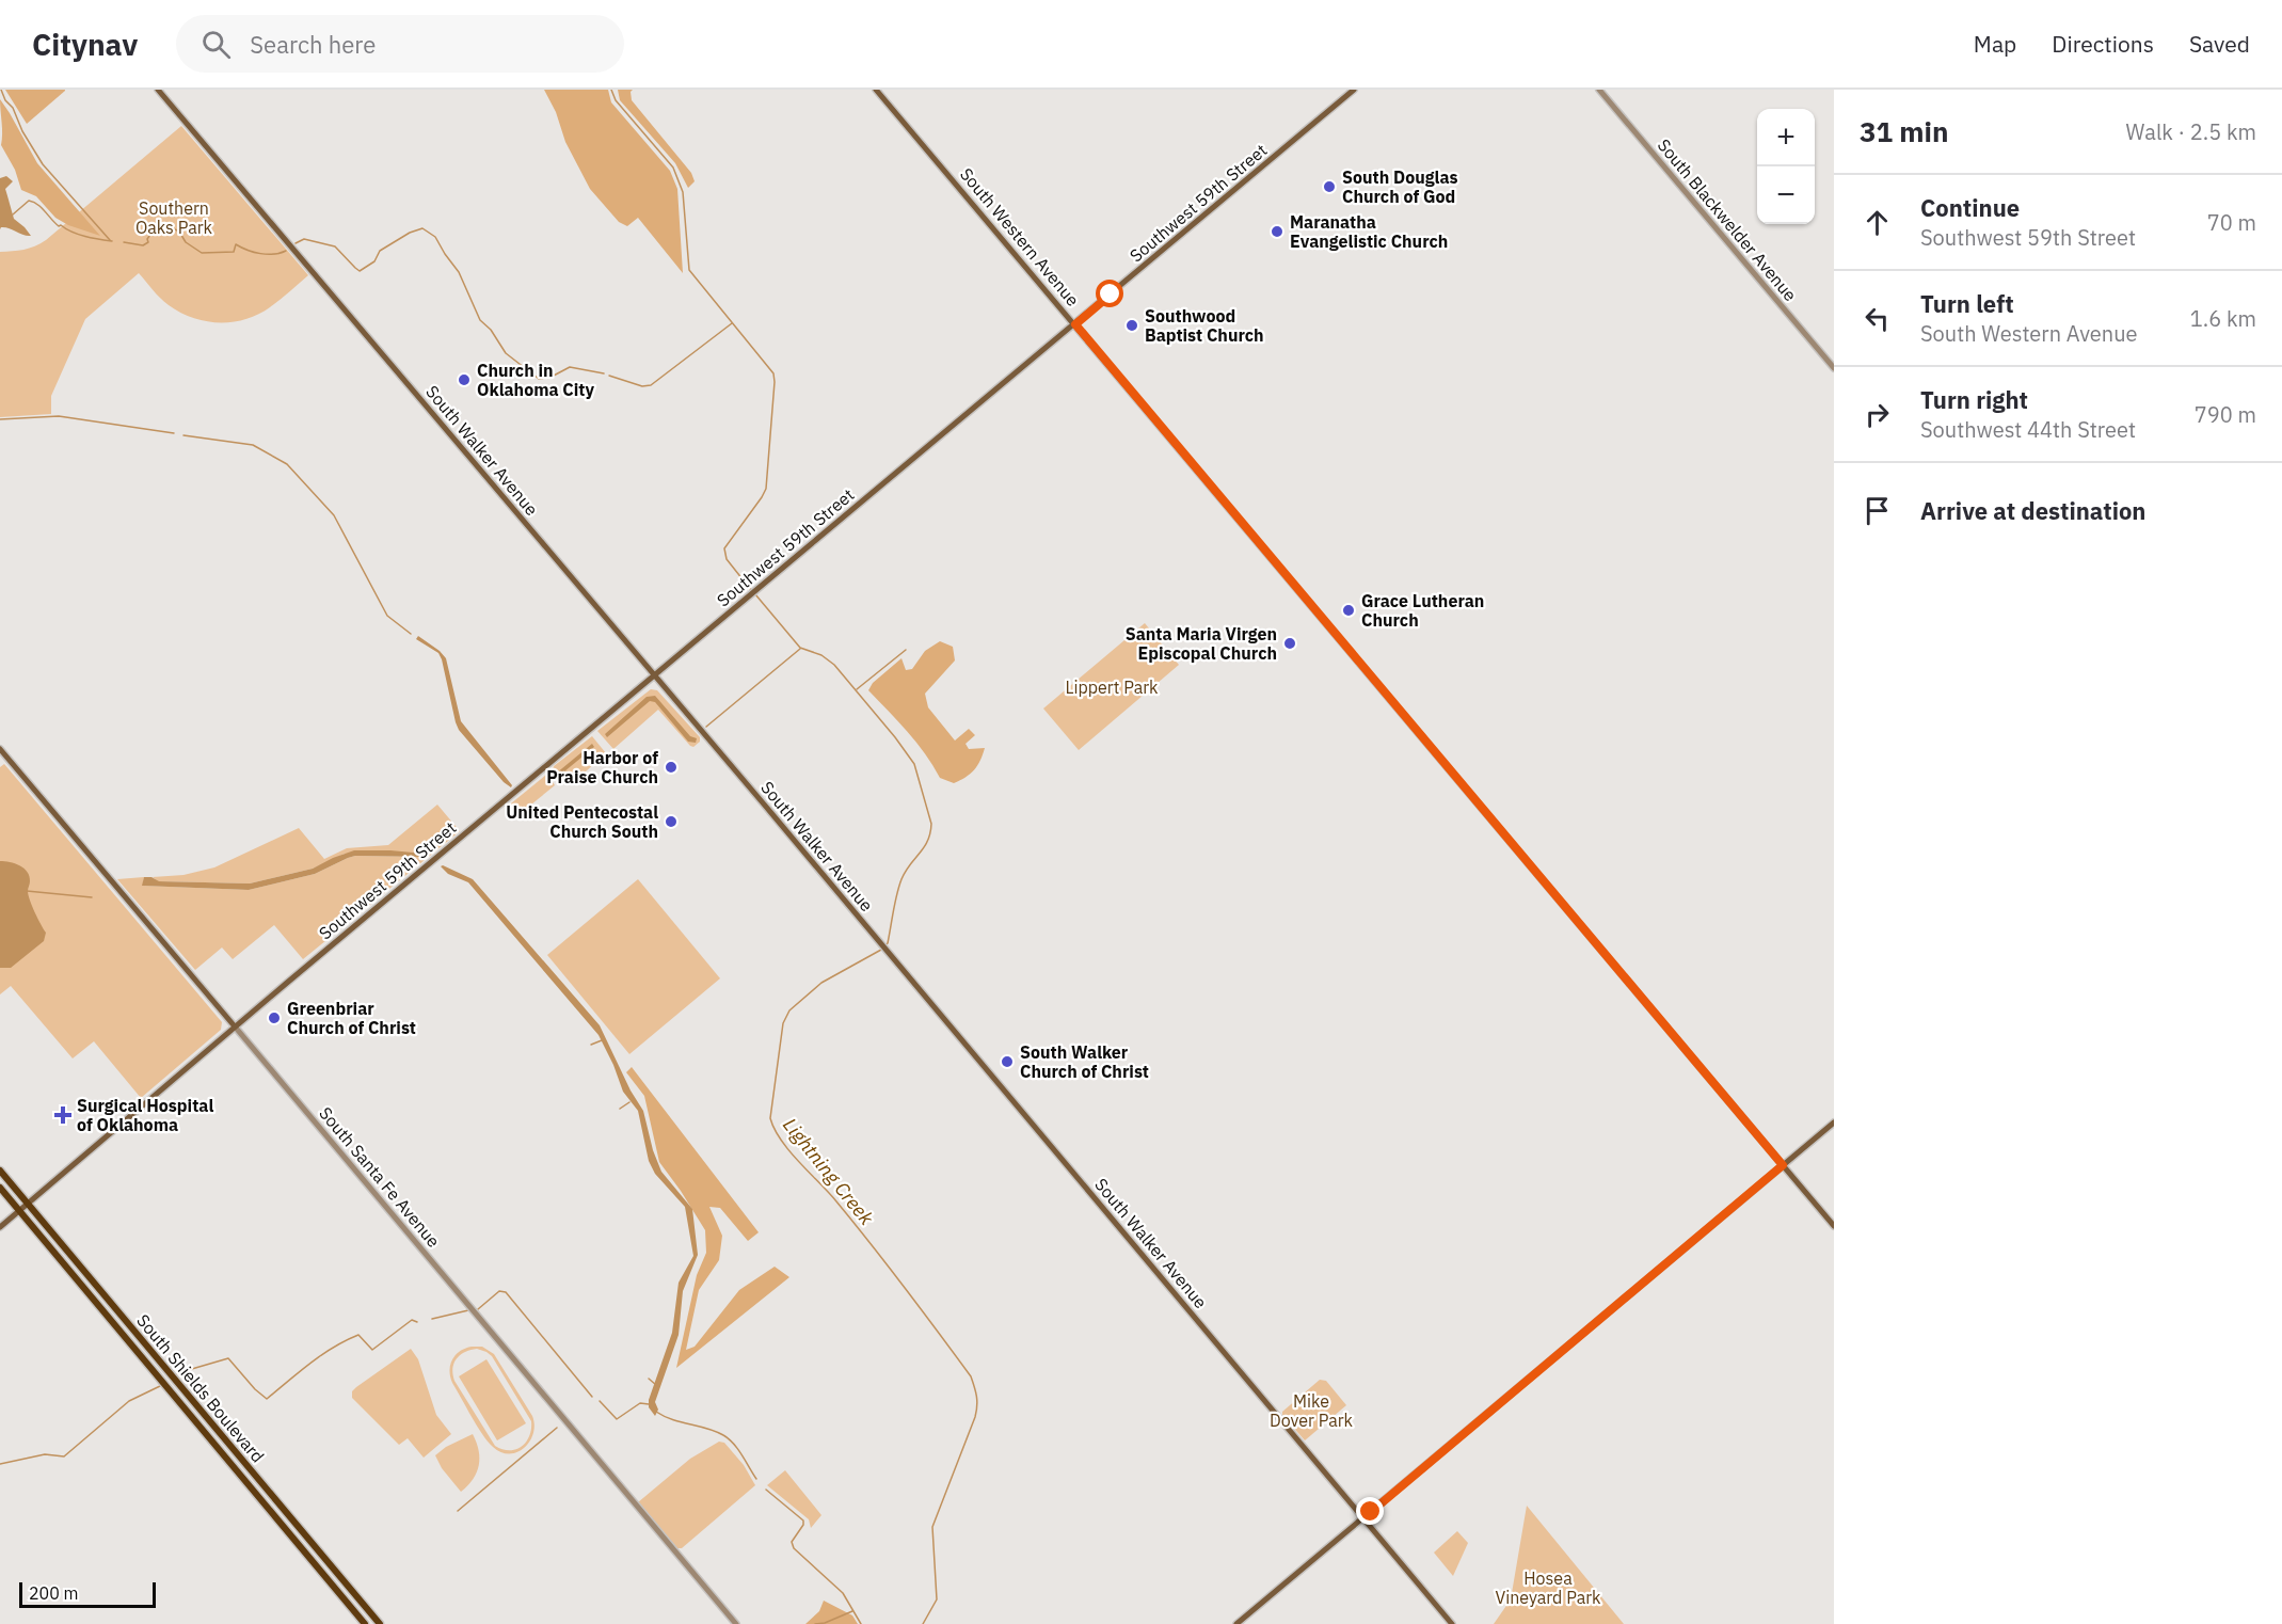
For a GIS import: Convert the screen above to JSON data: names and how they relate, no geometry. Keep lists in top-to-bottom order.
{
  "streets": {
    "main road": [
      "Southwest 59th Street",
      "South Western Avenue",
      "South Walker Avenue",
      "South Santa Fe Avenue",
      "South Shields Boulevard"
    ],
    "street": ["South Blackwelder Avenue"]
  },
  "crossings": [
    ["Southwest 59th Street", "South Western Avenue"],
    ["Southwest 59th Street", "South Walker Avenue"],
    ["Southwest 59th Street", "South Santa Fe Avenue"],
    ["Southwest 59th Street", "South Shields Boulevard"]
  ],
  "water": ["Lightning Creek"],
  "parks": [
    "Southern Oaks Park",
    "Lippert Park",
    "Mike Dover Park",
    "Hosea Vineyard Park"
  ],
  "places": {
    "other": [
      "South Douglas Church of God",
      "Maranatha Evangelistic Church",
      "Southwood Baptist Church",
      "Church in Oklahoma City",
      "Grace Lutheran Church",
      "Santa Maria Virgen Episcopal Church",
      "Harbor of Praise Church",
      "United Pentecostal Church South",
      "Greenbriar Church of Christ",
      "South Walker Church of Christ"
    ],
    "health": ["Surgical Hospital of Oklahoma"]
  },
  "scale_bar": "200 m",
  "page": {
    "header": "Citynav",
    "search": "Search here",
    "nav": ["Map", "Directions", "Saved"],
    "heading": ["31 min", "Walk · 2.5 km"],
    "map_buttons": ["+", "−"],
    "list": [
      ["Continue", "Southwest 59th Street", "70 m"],
      ["Turn left", "South Western Avenue", "1.6 km"],
      ["Turn right", "Southwest 44th Street", "790 m"],
      "Arrive at destination"
    ],
    "scale": "200 m"
  }
}
